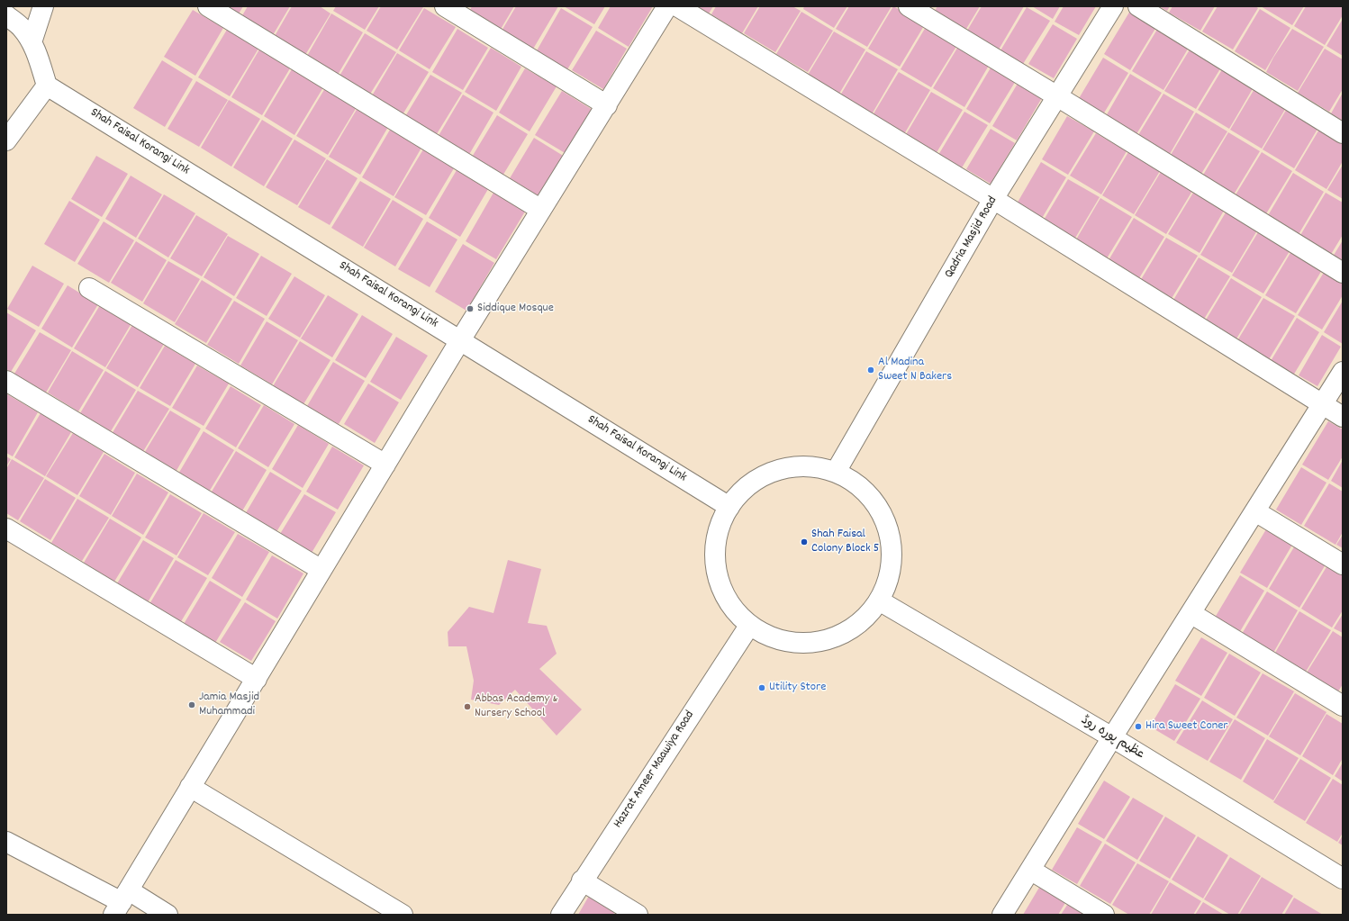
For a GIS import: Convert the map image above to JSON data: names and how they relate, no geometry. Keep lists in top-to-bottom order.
{
  "streets": {
    "street": [
      "Shah Faisal Korangi Link",
      "Qadria Masjid Road",
      "عظیم پورہ روڈ",
      "Hazrat Ameer Maawiya Road"
    ]
  },
  "places": [
    "Siddique Mosque",
    "Al Madina Sweet N Bakers",
    "Shah Faisal Colony Block 5",
    "Utility Store",
    "Jamia Masjid Muhammadi",
    "Abbas Academy & Nursery School",
    "Hira Sweet Coner"
  ]
}
